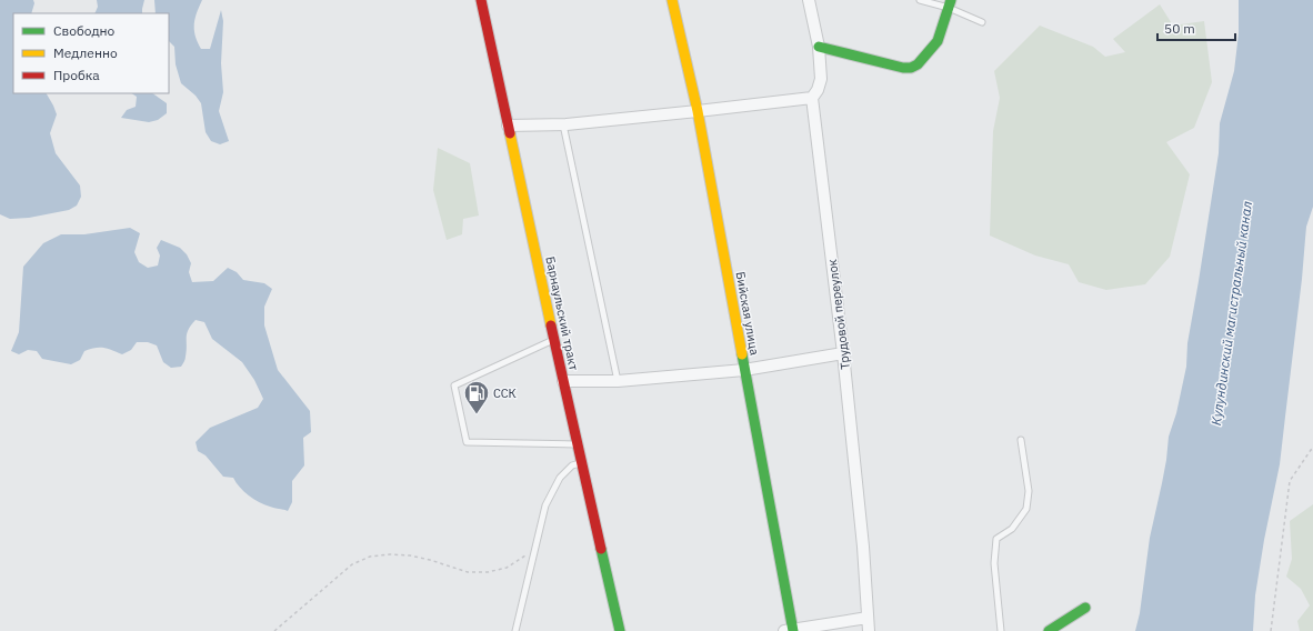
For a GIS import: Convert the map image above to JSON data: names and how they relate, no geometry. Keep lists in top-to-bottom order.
{
  "streets": {
    "street": ["Барнаульский тракт", "Бийская улица", "Трудовой переулок"]
  },
  "water": ["Кулундинский магистральный канал"],
  "places": {
    "fuel station": ["ССК"]
  },
  "legend": ["Свободно", "Медленно", "Пробка"],
  "scale_bar": "50 m"
}
